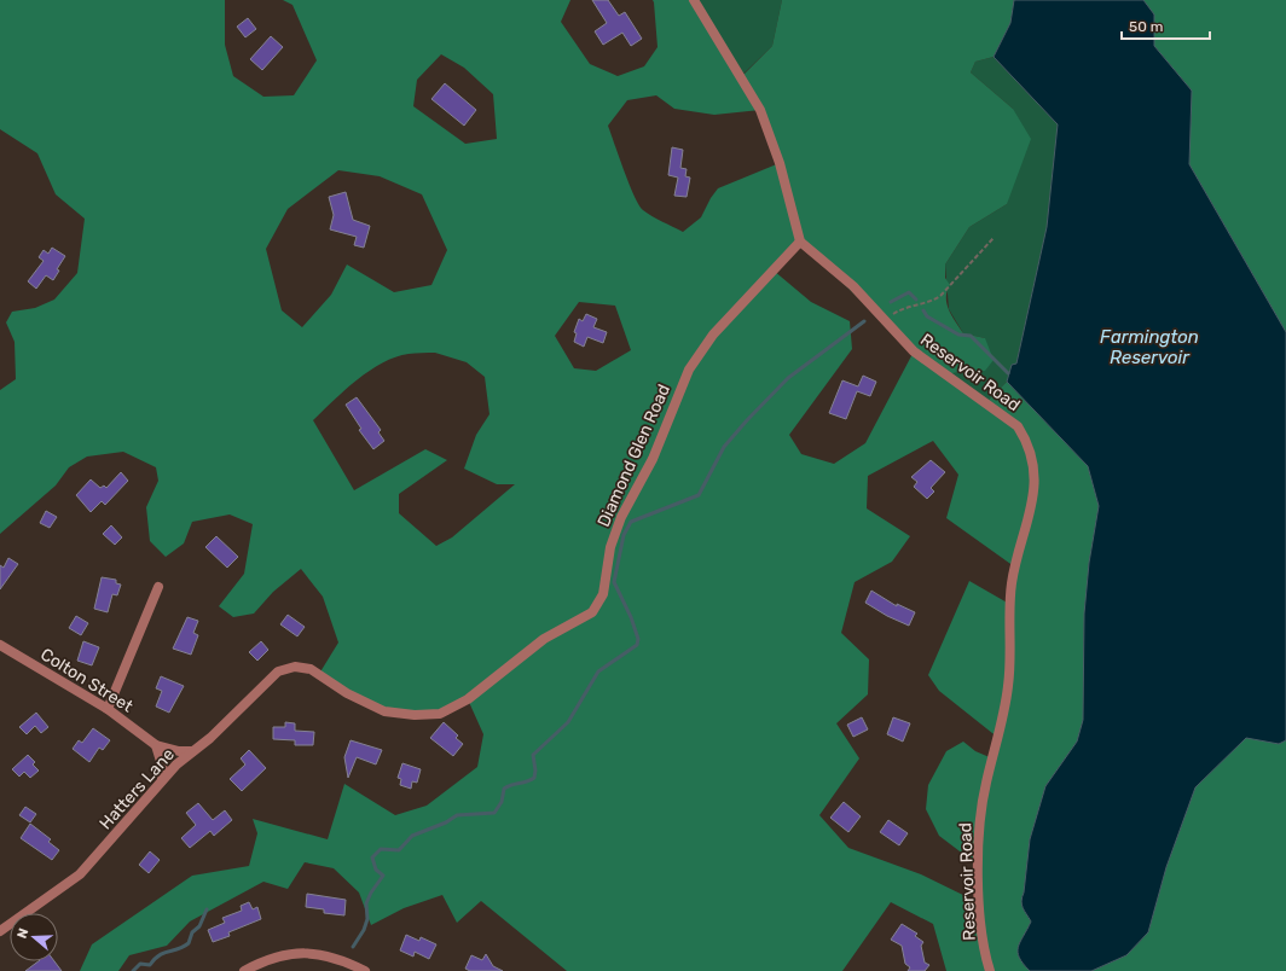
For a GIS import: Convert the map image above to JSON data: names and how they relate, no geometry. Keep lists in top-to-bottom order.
{
  "streets": {
    "street": [
      "Reservoir Road",
      "Diamond Glen Road",
      "Colton Street",
      "Hatters Lane"
    ]
  },
  "crossings": [
    ["Reservoir Road", "Diamond Glen Road"],
    ["Diamond Glen Road", "Hatters Lane"],
    ["Colton Street", "Hatters Lane"]
  ],
  "water": ["Farmington Reservoir"],
  "scale_bar": "50 m",
  "north": "left"
}
